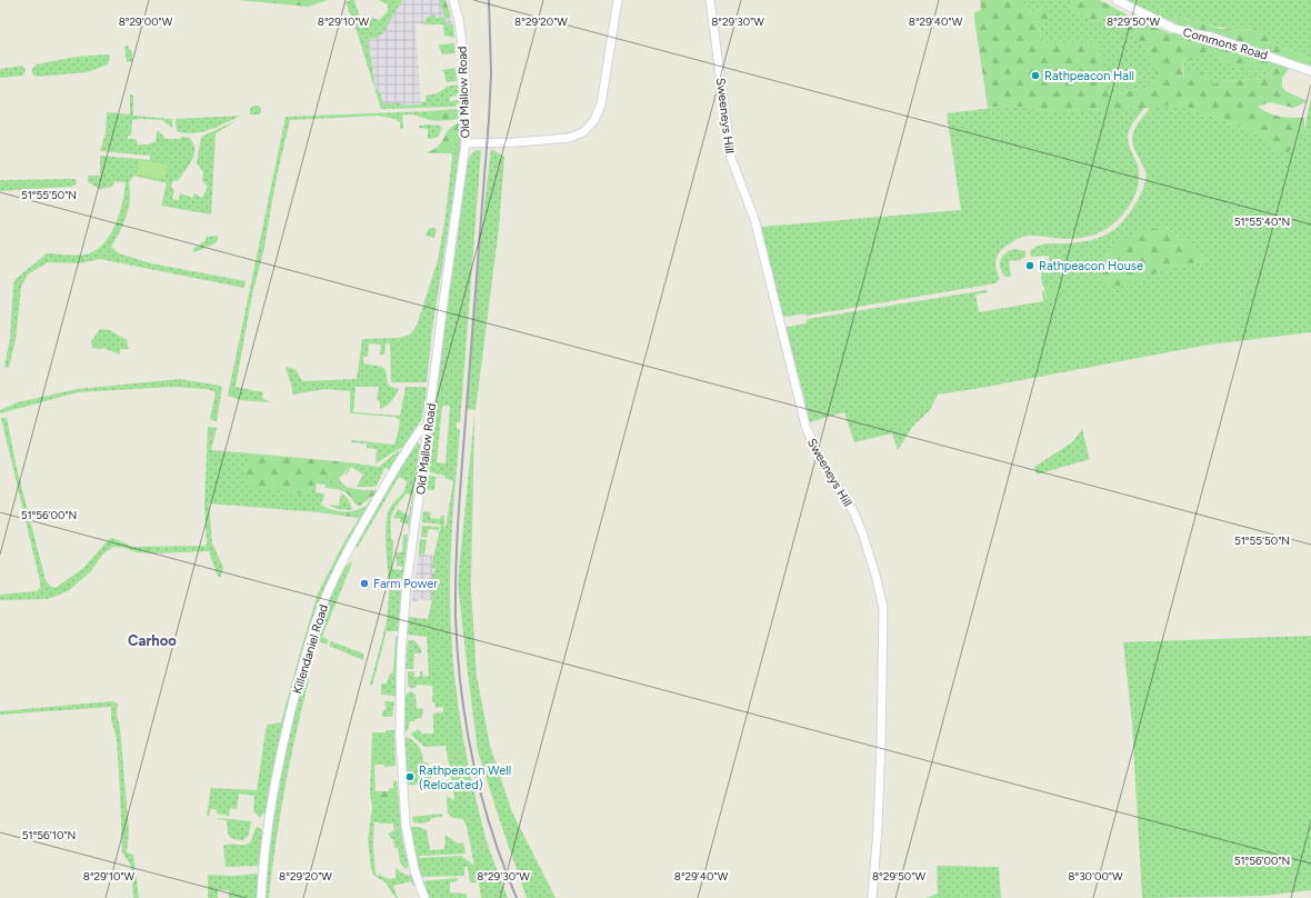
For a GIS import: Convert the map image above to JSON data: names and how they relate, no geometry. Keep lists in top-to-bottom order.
{
  "streets": {
    "street": [
      "Commons Road",
      "Old Mallow Road",
      "Sweeneys Hill",
      "Killendaniel Road"
    ]
  },
  "crossings": [
    ["Old Mallow Road", "Killendaniel Road"]
  ],
  "districts": ["Carhoo"],
  "places": [
    "Rathpeacon Hall",
    "Rathpeacon House",
    "Farm Power",
    "Rathpeacon Well (Relocated)"
  ],
  "coordinates": [
    "8°29'00\"W",
    "8°29'10\"W",
    "8°29'20\"W",
    "8°29'30\"W",
    "8°29'40\"W",
    "8°29'50\"W",
    "51°55'50\"N",
    "51°55'40\"N",
    "51°56'00\"N",
    "51°56'10\"N",
    "8°30'00\"W"
  ]
}
